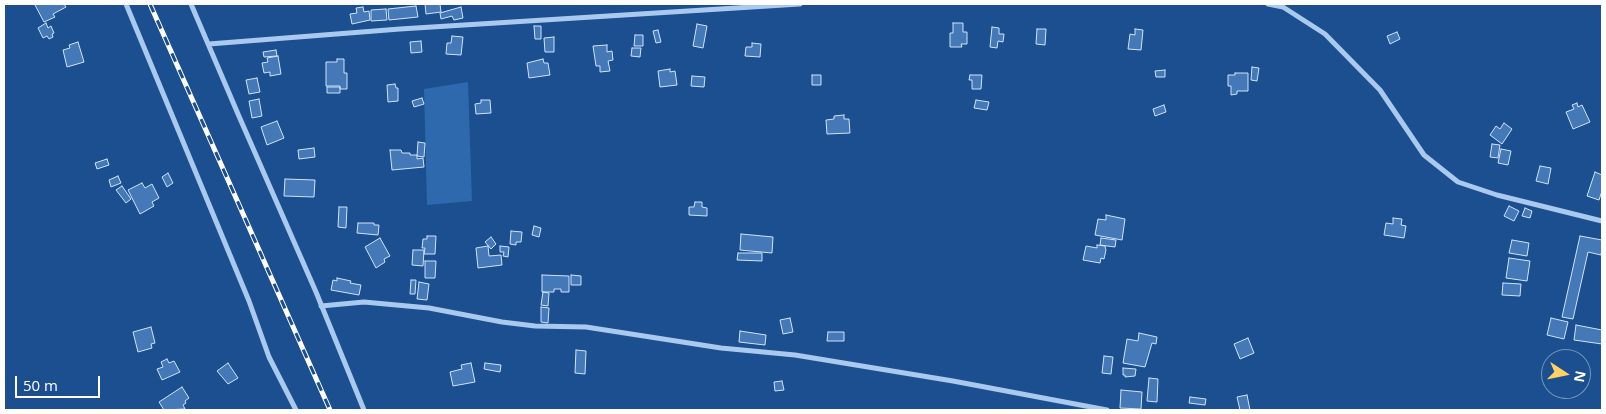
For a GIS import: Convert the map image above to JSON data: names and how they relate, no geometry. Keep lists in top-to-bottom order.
{
  "scale_bar": "50 m",
  "north": "right"
}
